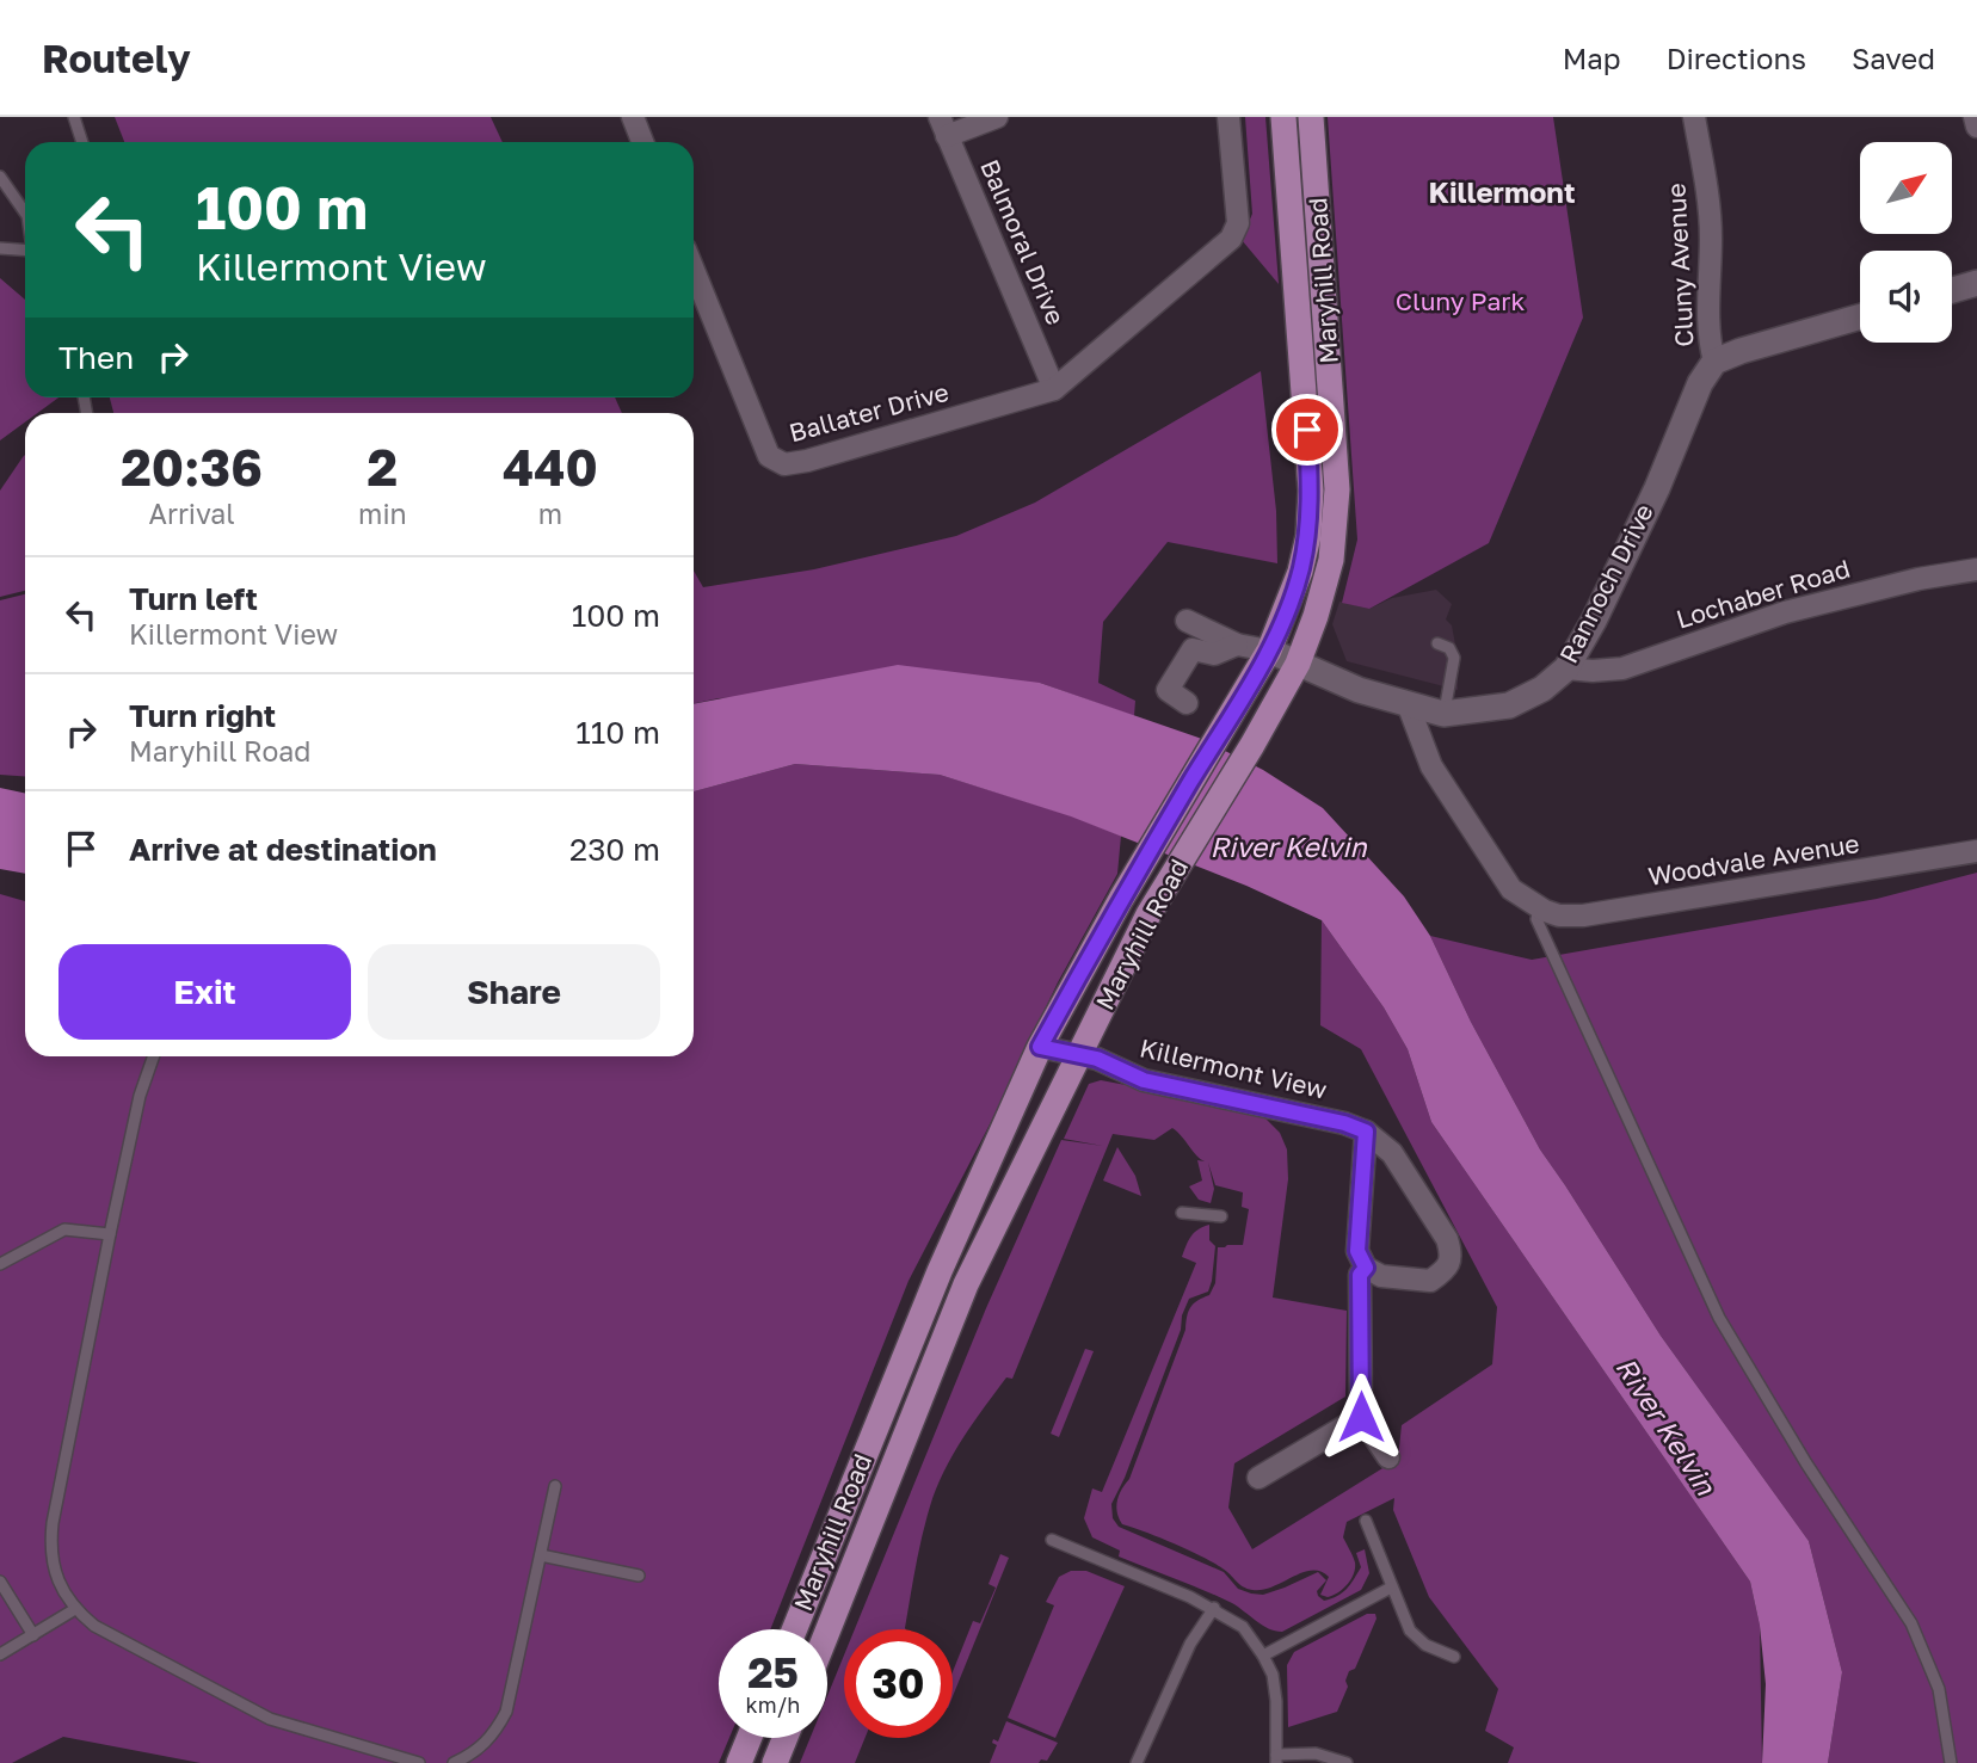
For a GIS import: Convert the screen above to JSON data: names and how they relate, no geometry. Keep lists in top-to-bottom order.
{
  "streets": {
    "main road": ["Maryhill Road"],
    "street": [
      "Balmoral Drive",
      "Cluny Avenue",
      "Ballater Drive",
      "Rannoch Drive",
      "Lochaber Road",
      "Woodvale Avenue",
      "Killermont View"
    ]
  },
  "crossings": [
    ["Balmoral Drive", "Ballater Drive"],
    ["Cluny Avenue", "Rannoch Drive"],
    ["Maryhill Road", "Rannoch Drive"],
    ["Maryhill Road", "Killermont View"],
    ["Rannoch Drive", "Lochaber Road"]
  ],
  "districts": ["Killermont"],
  "water": ["River Kelvin"],
  "parks": ["Cluny Park"],
  "north": "top right",
  "page": {
    "header": "Routely",
    "nav": ["Map", "Directions", "Saved"],
    "turn": ["100 m", "Killermont View"],
    "then": "Then",
    "eta": [
      "20:36",
      "Arrival",
      "2",
      "min",
      "440",
      "m"
    ],
    "list": [
      {
        "name": "Turn left",
        "note": "Killermont View",
        "value": "100 m"
      },
      {
        "name": "Turn right",
        "note": "Maryhill Road",
        "value": "110 m"
      },
      {
        "name": "Arrive at destination",
        "value": "230 m"
      }
    ],
    "buttons": ["Exit", "Share"],
    "speed": "25 km/h",
    "limit": "30"
  }
}
